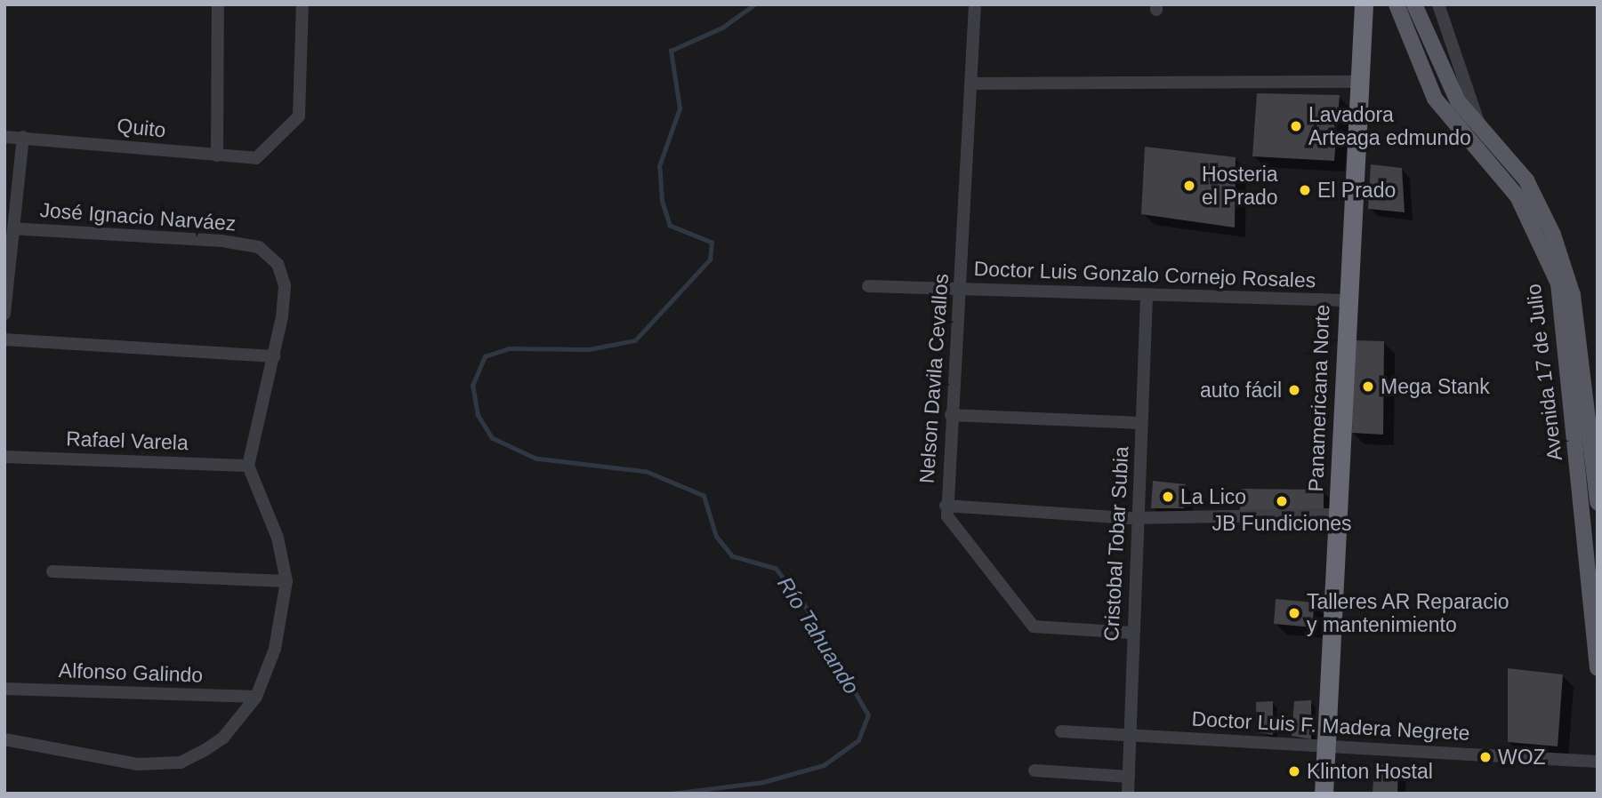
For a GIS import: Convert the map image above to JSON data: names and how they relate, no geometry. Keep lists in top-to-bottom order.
{
  "streets": {
    "highway": ["Panamericana Norte"],
    "main road": ["Avenida 17 de Julio"],
    "street": [
      "Quito",
      "José Ignacio Narváez",
      "Doctor Luis Gonzalo Cornejo Rosales",
      "Nelson Davila Cevallos",
      "Rafael Varela",
      "Cristobal Tobar Subia",
      "Alfonso Galindo",
      "Doctor Luis F. Madera Negrete"
    ]
  },
  "crossings": [
    ["Doctor Luis Gonzalo Cornejo Rosales", "Nelson Davila Cevallos"],
    ["Doctor Luis Gonzalo Cornejo Rosales", "Panamericana Norte"],
    ["Doctor Luis Gonzalo Cornejo Rosales", "Cristobal Tobar Subia"],
    ["Nelson Davila Cevallos", "Cristobal Tobar Subia"],
    ["Panamericana Norte", "Doctor Luis F. Madera Negrete"],
    ["Cristobal Tobar Subia", "Doctor Luis F. Madera Negrete"]
  ],
  "water": ["Río Tahuando"],
  "places": [
    "Lavadora Arteaga edmundo",
    "Hosteria el Prado",
    "El Prado",
    "Mega Stank",
    "auto fácil",
    "La Lico",
    "JB Fundiciones",
    "Talleres AR Reparacio y mantenimiento",
    "WOZ",
    "Klinton Hostal"
  ]
}
